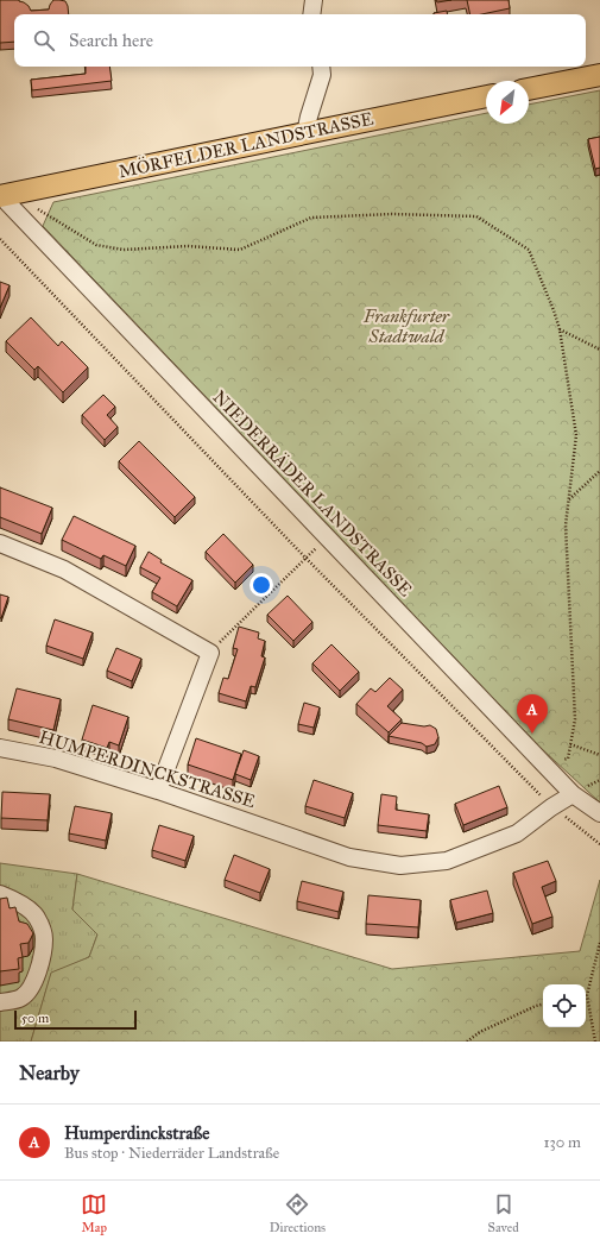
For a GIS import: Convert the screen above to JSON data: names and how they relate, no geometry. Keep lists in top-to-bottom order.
{
  "streets": {
    "main road": ["MÖRFELDER LANDSTRASSE"],
    "street": ["NIEDERRÄDER LANDSTRASSE", "HUMPERDINCKSTRASSE"]
  },
  "crossings": [
    ["MÖRFELDER LANDSTRASSE", "NIEDERRÄDER LANDSTRASSE"],
    ["NIEDERRÄDER LANDSTRASSE", "HUMPERDINCKSTRASSE"]
  ],
  "parks": ["Frankfurter Stadtwald"],
  "scale_bar": "50 m",
  "north": "bottom left",
  "page": {
    "search": "Search here",
    "pins": "A",
    "scale": "50 m",
    "heading": "Nearby",
    "list": [
      {
        "mark": "A",
        "name": "Humperdinckstraße",
        "note": "Bus stop · Niederräder Landstraße",
        "value": "130 m"
      }
    ],
    "nav": ["Map", "Directions", "Saved"]
  }
}
